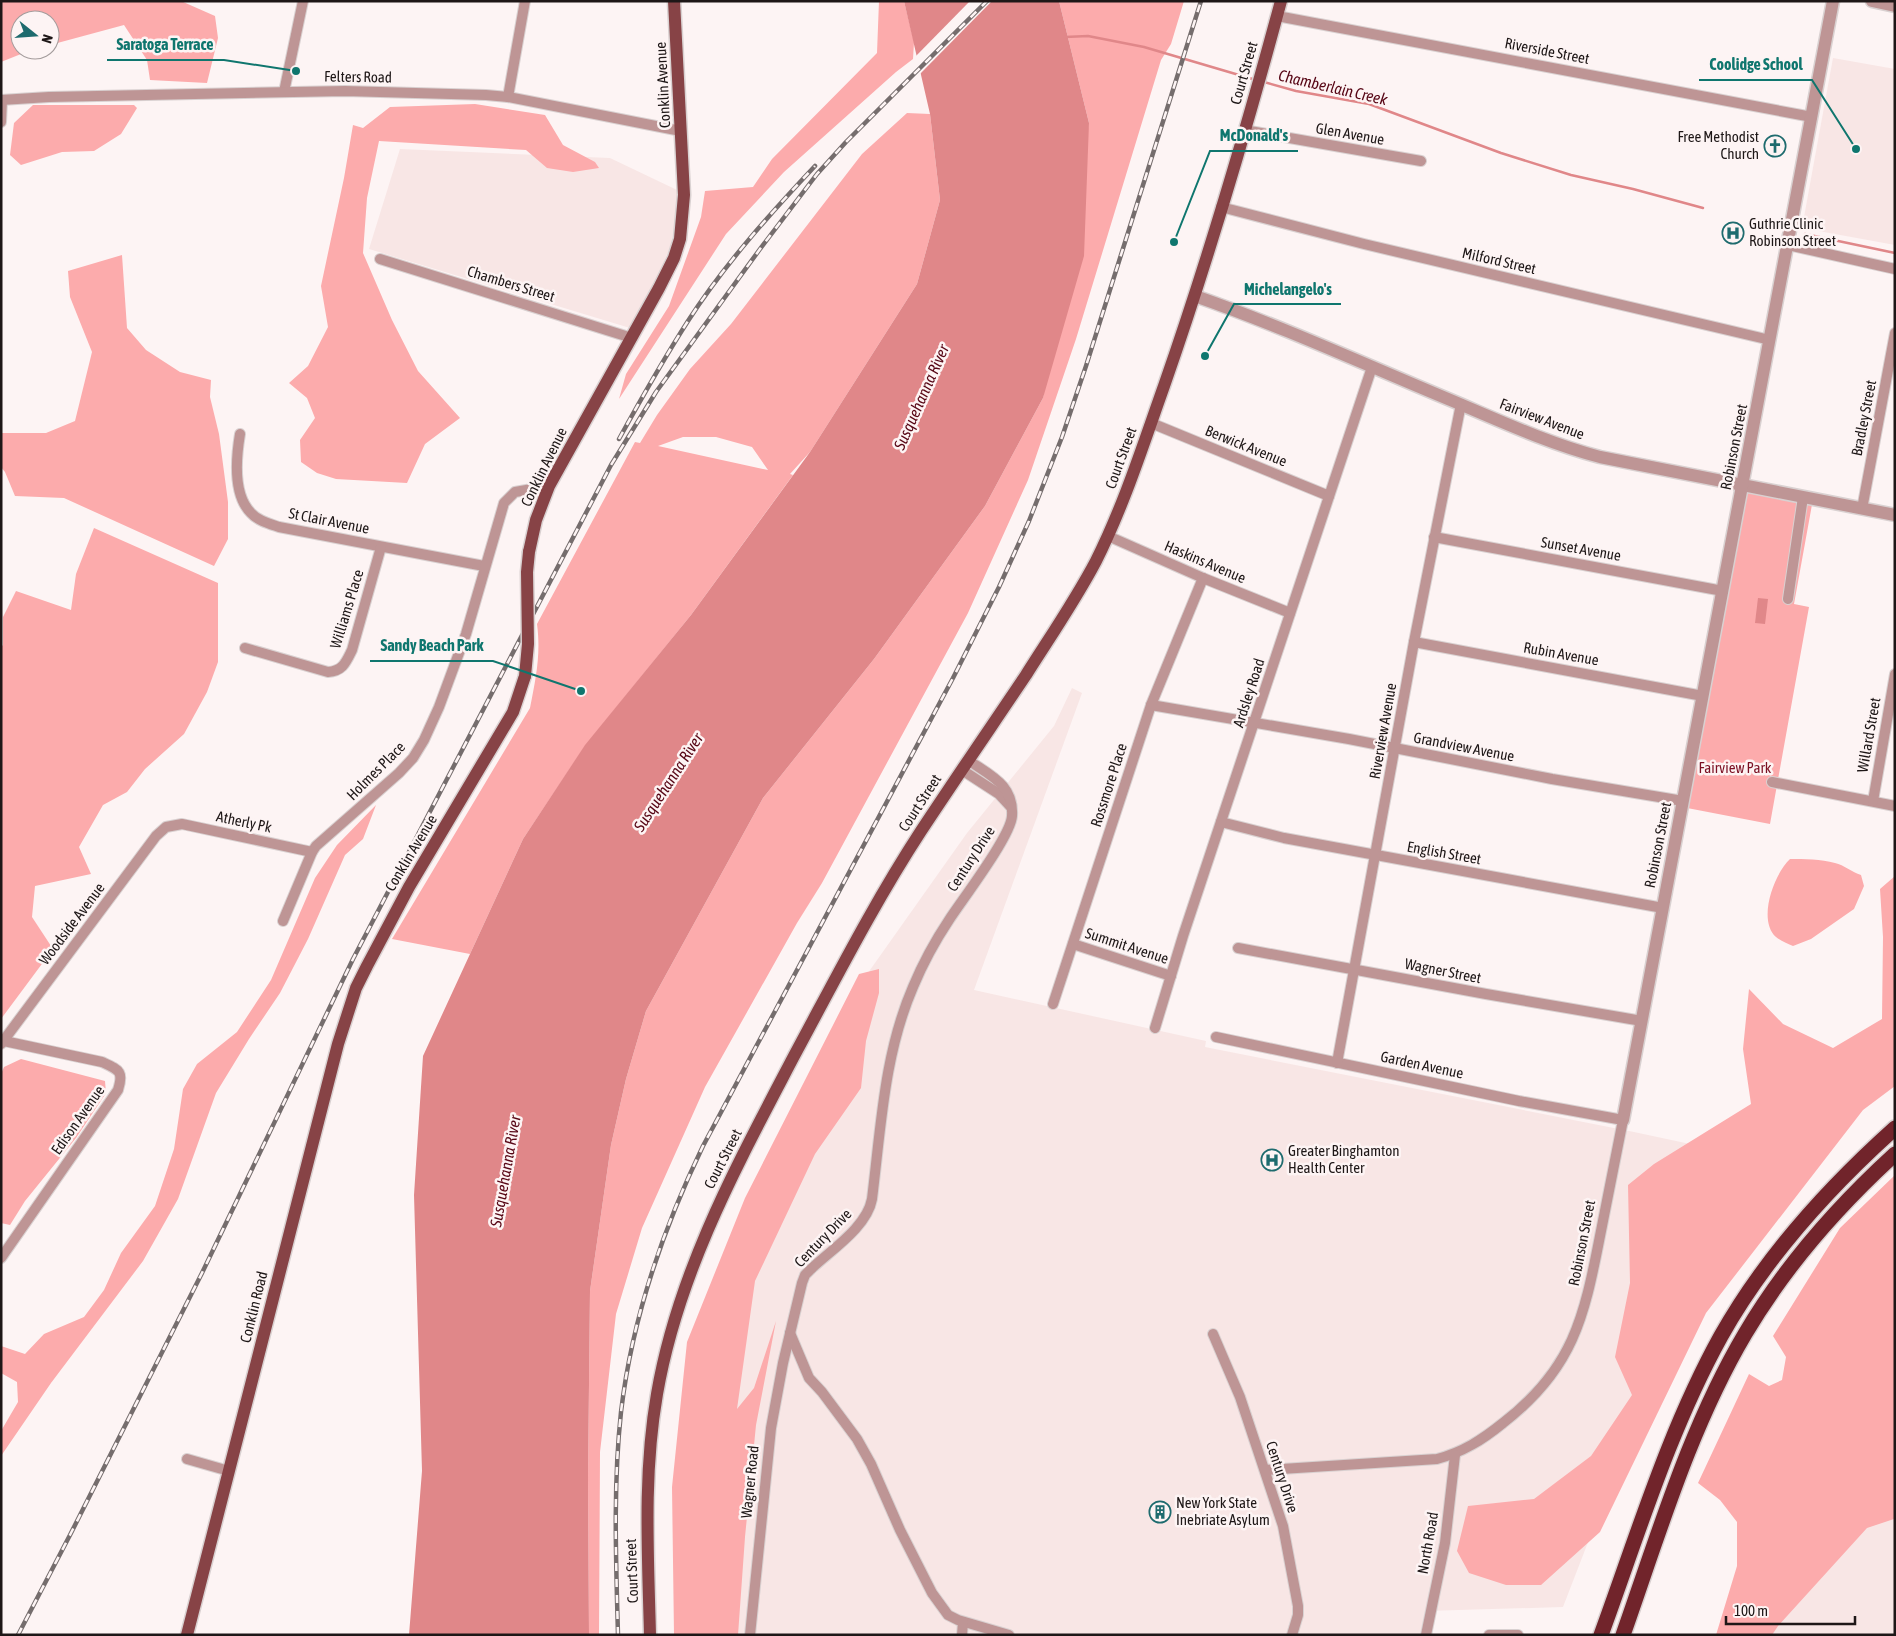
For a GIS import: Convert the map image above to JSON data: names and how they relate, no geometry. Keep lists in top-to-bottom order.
{
  "streets": {
    "main road": ["Court Street", "Conklin Avenue", "Conklin Road"],
    "street": [
      "Riverside Street",
      "Felters Road",
      "Glen Avenue",
      "Milford Street",
      "Chambers Street",
      "Bradley Street",
      "Fairview Avenue",
      "Berwick Avenue",
      "Robinson Street",
      "St Clair Avenue",
      "Sunset Avenue",
      "Haskins Avenue",
      "Williams Place",
      "Rubin Avenue",
      "Ardsley Road",
      "Riverview Avenue",
      "Willard Street",
      "Grandview Avenue",
      "Holmes Place",
      "Rossmore Place",
      "Atherly Pk",
      "English Street",
      "Century Drive",
      "Woodside Avenue",
      "Summit Avenue",
      "Wagner Street",
      "Garden Avenue",
      "Edison Avenue",
      "Wagner Road",
      "North Road"
    ]
  },
  "crossings": [
    ["Riverside Street", "Court Street"],
    ["Riverside Street", "Robinson Street"],
    ["Court Street", "Glen Avenue"],
    ["Court Street", "Milford Street"],
    ["Court Street", "Fairview Avenue"],
    ["Court Street", "Berwick Avenue"],
    ["Court Street", "Haskins Avenue"],
    ["Court Street", "Century Drive"],
    ["Felters Road", "Conklin Avenue"],
    ["Conklin Avenue", "Chambers Street"],
    ["Conklin Avenue", "Holmes Place"],
    ["Conklin Avenue", "Conklin Road"],
    ["Milford Street", "Robinson Street"],
    ["Bradley Street", "Fairview Avenue"],
    ["Fairview Avenue", "Robinson Street"],
    ["Fairview Avenue", "Ardsley Road"],
    ["Fairview Avenue", "Riverview Avenue"],
    ["Berwick Avenue", "Ardsley Road"],
    ["Robinson Street", "Sunset Avenue"],
    ["Robinson Street", "Rubin Avenue"],
    ["Robinson Street", "Grandview Avenue"],
    ["Robinson Street", "English Street"],
    ["Robinson Street", "Century Drive"],
    ["Robinson Street", "Wagner Street"],
    ["Robinson Street", "Garden Avenue"],
    ["Robinson Street", "North Road"],
    ["St Clair Avenue", "Williams Place"],
    ["St Clair Avenue", "Holmes Place"],
    ["Sunset Avenue", "Riverview Avenue"],
    ["Haskins Avenue", "Ardsley Road"],
    ["Haskins Avenue", "Rossmore Place"],
    ["Rubin Avenue", "Riverview Avenue"],
    ["Ardsley Road", "Grandview Avenue"],
    ["Ardsley Road", "English Street"],
    ["Ardsley Road", "Summit Avenue"],
    ["Riverview Avenue", "Grandview Avenue"],
    ["Riverview Avenue", "English Street"],
    ["Riverview Avenue", "Wagner Street"],
    ["Riverview Avenue", "Garden Avenue"],
    ["Grandview Avenue", "Rossmore Place"],
    ["Holmes Place", "Atherly Pk"],
    ["Rossmore Place", "Summit Avenue"],
    ["Atherly Pk", "Woodside Avenue"],
    ["Century Drive", "Wagner Road"],
    ["Woodside Avenue", "Edison Avenue"]
  ],
  "water": ["Chamberlain Creek", "Susquehanna River"],
  "parks": ["Fairview Park"],
  "places": {
    "other": [
      "Saratoga Terrace",
      "Coolidge School",
      "McDonald's",
      "Michelangelo's",
      "Sandy Beach Park"
    ],
    "church": ["Free Methodist Church"],
    "hospital": ["Guthrie Clinic Robinson Street", "Greater Binghamton Health Center"],
    "building": ["New York State Inebriate Asylum"]
  },
  "scale_bar": "100 m",
  "north": "right"
}
